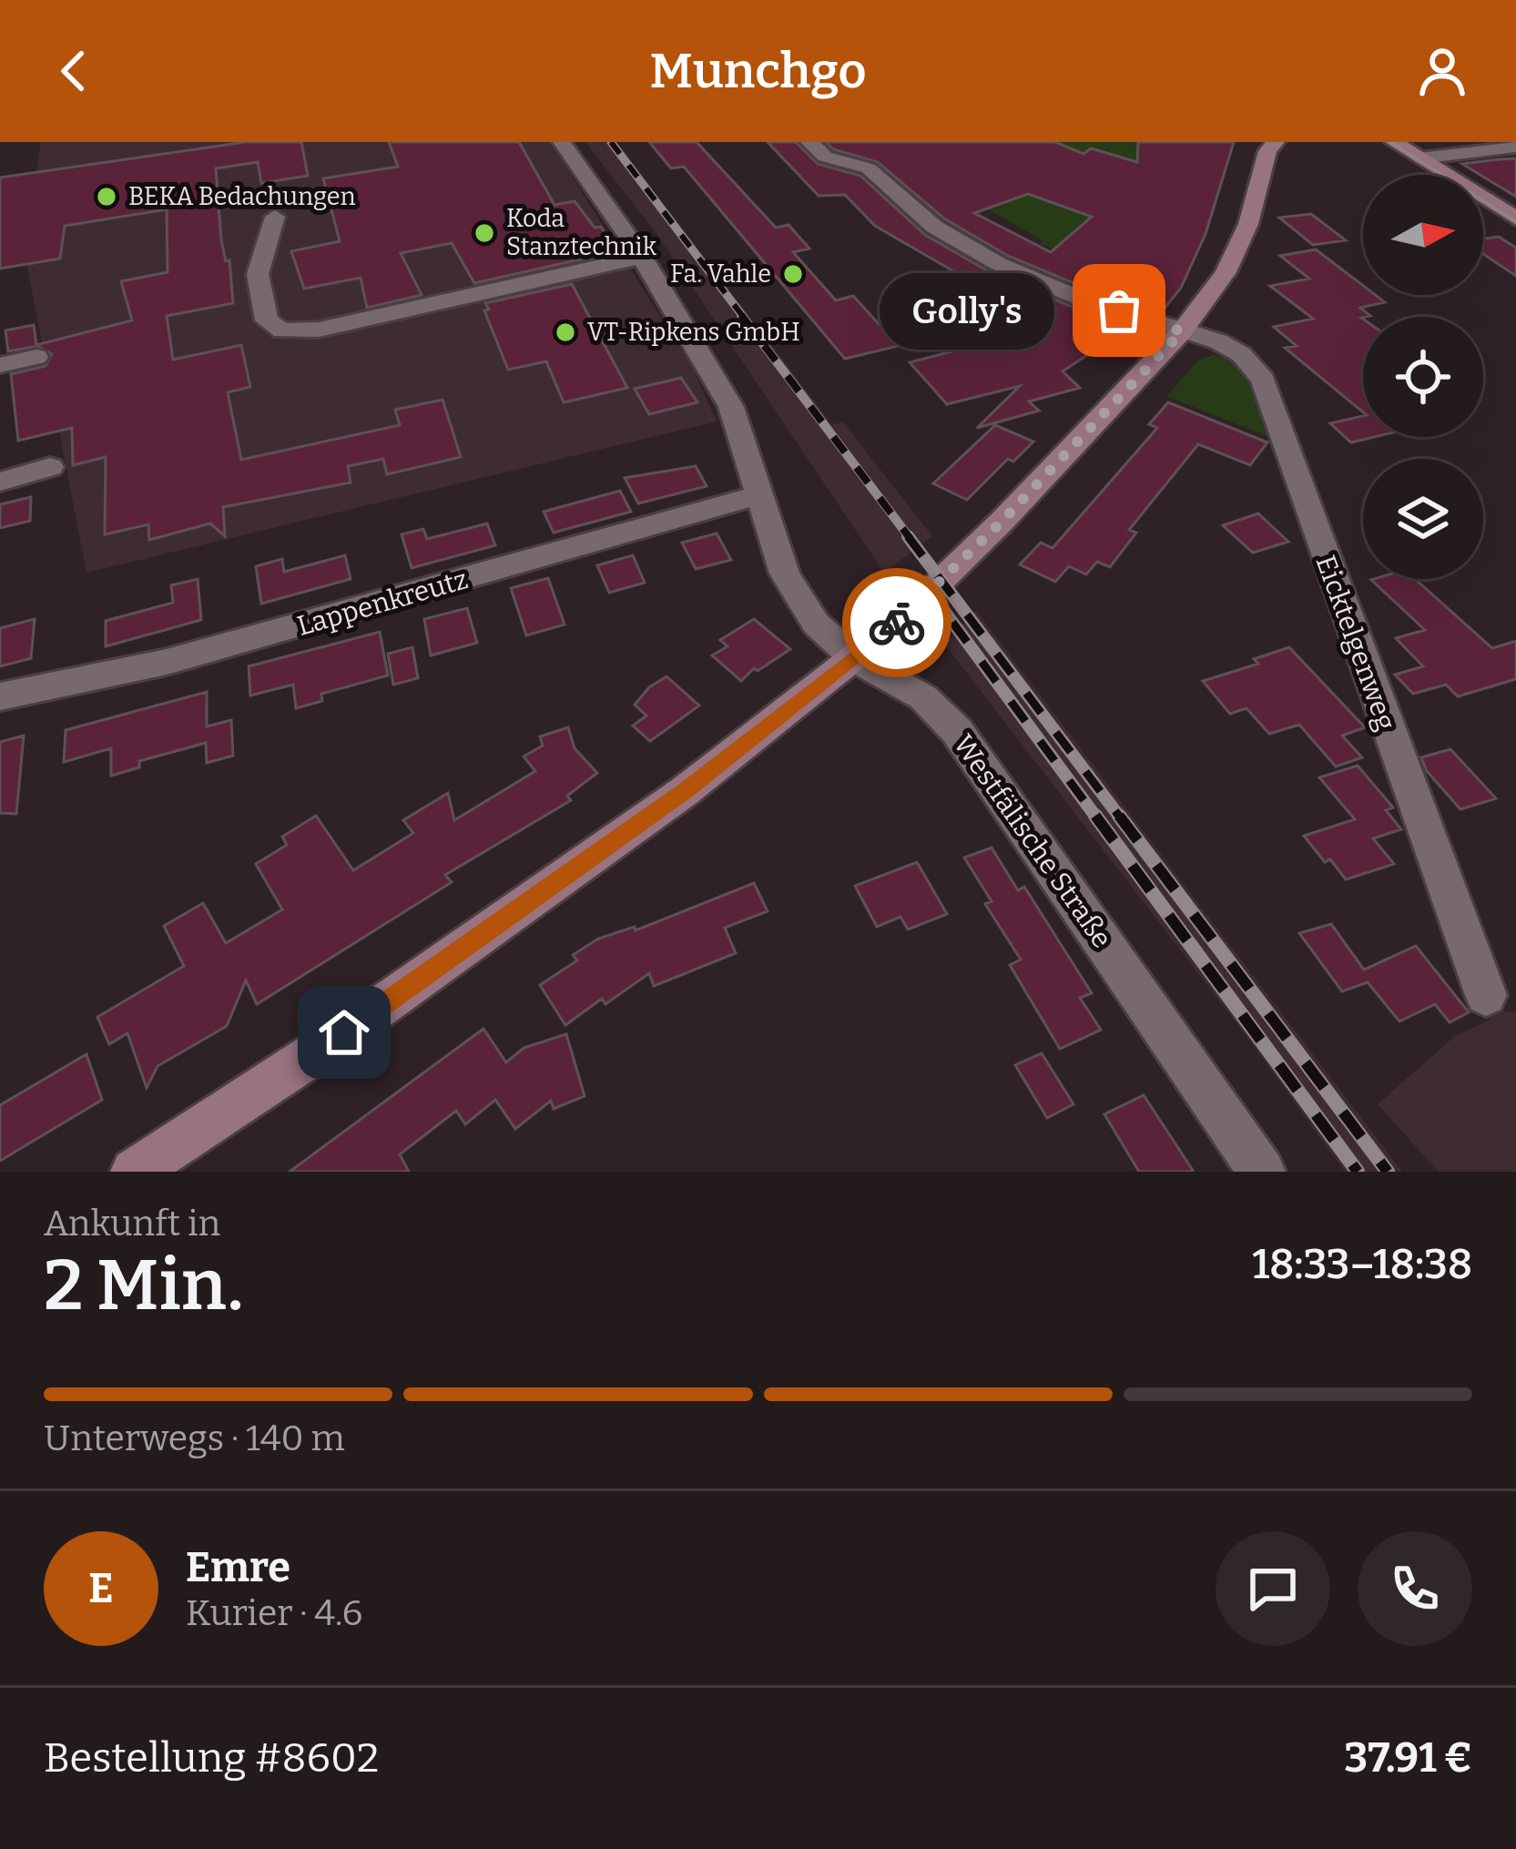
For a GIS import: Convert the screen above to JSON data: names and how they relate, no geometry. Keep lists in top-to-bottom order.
{
  "streets": {
    "street": ["Lappenkreutz", "Eicktelgenweg", "Westfälische Straße"]
  },
  "crossings": [
    ["Lappenkreutz", "Westfälische Straße"]
  ],
  "places": [
    "BEKA Bedachungen",
    "Koda Stanztechnik",
    "Fa. Vahle",
    "Golly's",
    "VT-Ripkens GmbH"
  ],
  "north": "right",
  "page": {
    "header": "Munchgo",
    "bubble": "Golly's",
    "heading": ["2 Min.", "Ankunft in", "18:33–18:38"],
    "panel": [
      "Emre",
      "Kurier · 4.6",
      "Bestellung #8602",
      "37.91 €"
    ],
    "bar": "Unterwegs · 140 m",
    "round": "E"
  }
}
